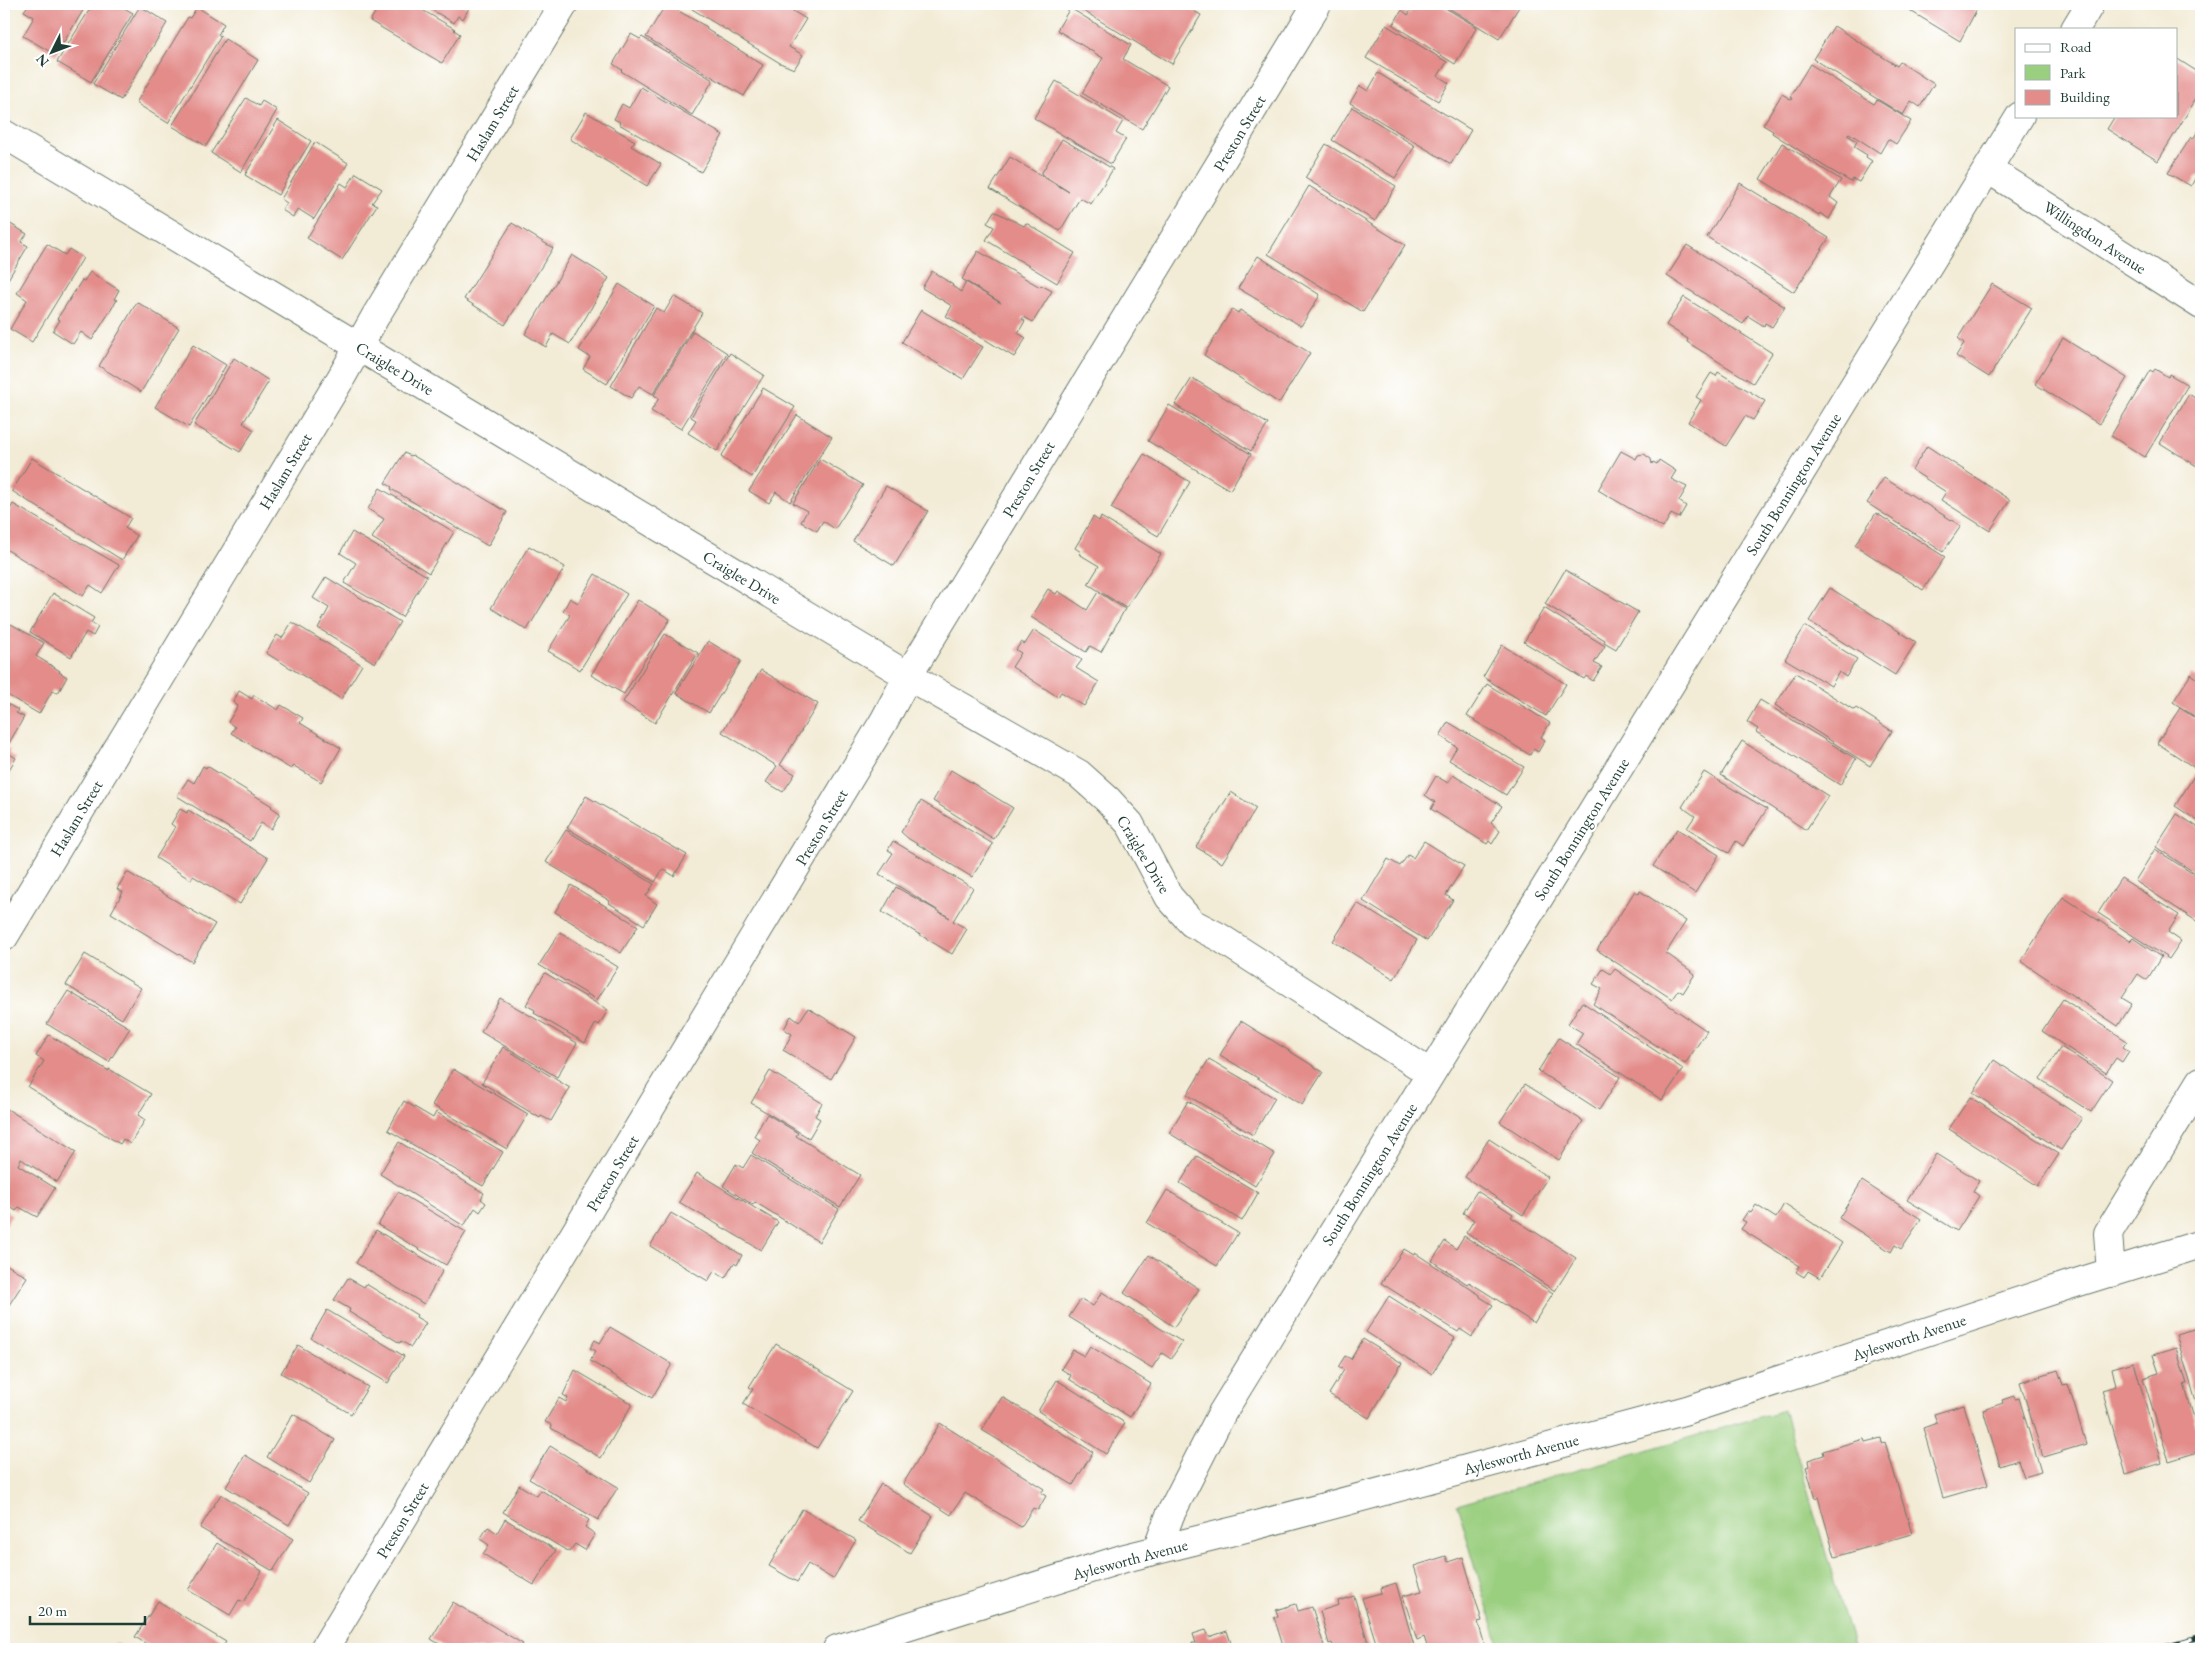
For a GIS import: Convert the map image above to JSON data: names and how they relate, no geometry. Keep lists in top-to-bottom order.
{
  "streets": {
    "street": [
      "Haslam Street",
      "Preston Street",
      "Willingdon Avenue",
      "Craiglee Drive",
      "South Bonnington Avenue",
      "Aylesworth Avenue"
    ]
  },
  "crossings": [
    ["Haslam Street", "Craiglee Drive"],
    ["Preston Street", "Craiglee Drive"],
    ["Willingdon Avenue", "South Bonnington Avenue"],
    ["Craiglee Drive", "South Bonnington Avenue"],
    ["South Bonnington Avenue", "Aylesworth Avenue"]
  ],
  "legend": ["Road", "Park", "Building"],
  "scale_bar": "20 m",
  "north": "bottom left"
}
